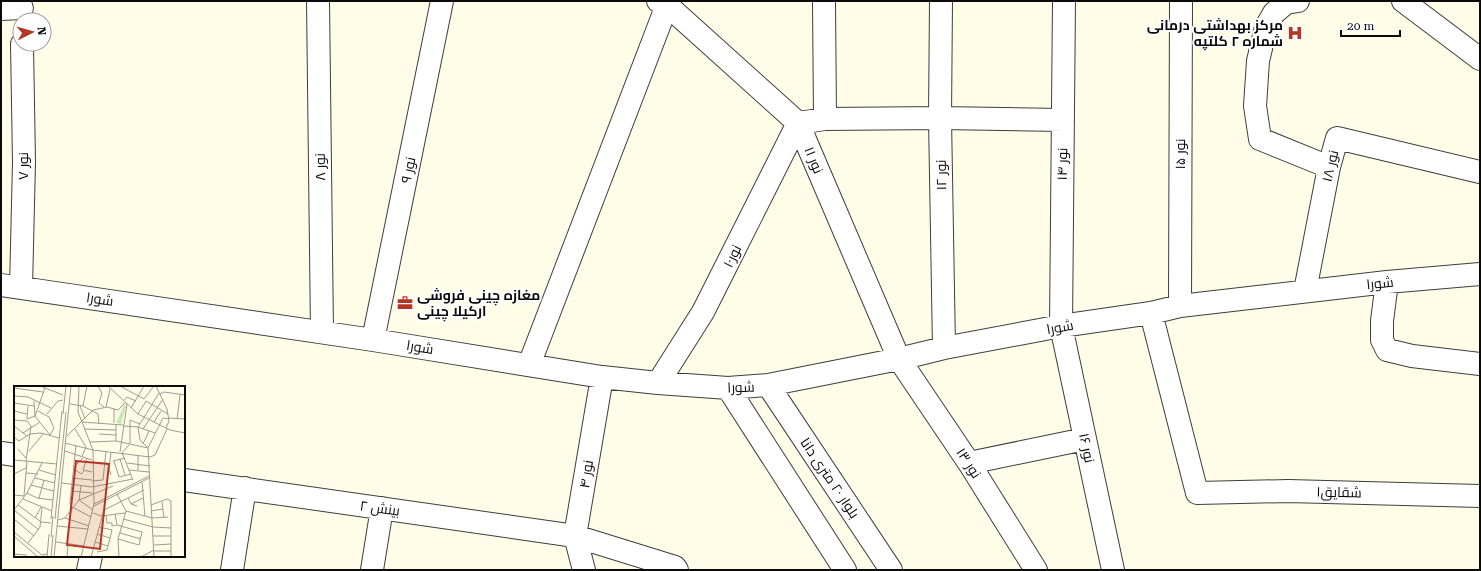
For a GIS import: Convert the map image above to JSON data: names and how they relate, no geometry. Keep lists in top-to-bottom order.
{
  "streets": {
    "street": [
      "نور ۱۵",
      "نور ۱۱",
      "نور ۱۴",
      "نور ۷",
      "نور ۱۸",
      "نور ۸",
      "نور ۹",
      "نور ۱۲",
      "نور۱۰",
      "شورا",
      "نور ۱۶",
      "نور ۱۳",
      "نور ۴",
      "بلوار ۲۰ متری دانا",
      "شقایق۱",
      "بینش ۲"
    ]
  },
  "crossings": [
    ["نور ۱۵", "شورا"],
    ["نور ۱۱", "نور۱۰"],
    ["نور ۱۱", "شورا"],
    ["نور ۱۱", "نور ۱۳"],
    ["نور ۱۴", "شورا"],
    ["نور ۱۴", "نور ۱۶"],
    ["نور ۷", "شورا"],
    ["نور ۱۸", "شورا"],
    ["نور ۸", "شورا"],
    ["نور ۹", "شورا"],
    ["نور ۱۲", "شورا"],
    ["نور۱۰", "شورا"],
    ["شورا", "نور ۱۶"],
    ["شورا", "نور ۱۳"],
    ["شورا", "نور ۴"],
    ["شورا", "بلوار ۲۰ متری دانا"],
    ["شورا", "شقایق۱"],
    ["نور ۴", "بینش ۲"]
  ],
  "places": {
    "hospital": ["مرکز بهداشتی درمانی شماره ۲ کلتپه"],
    "office": ["مغازه چینی فروشی ارکیلا چینی"]
  },
  "scale_bar": "20 m",
  "north": "right"
}
